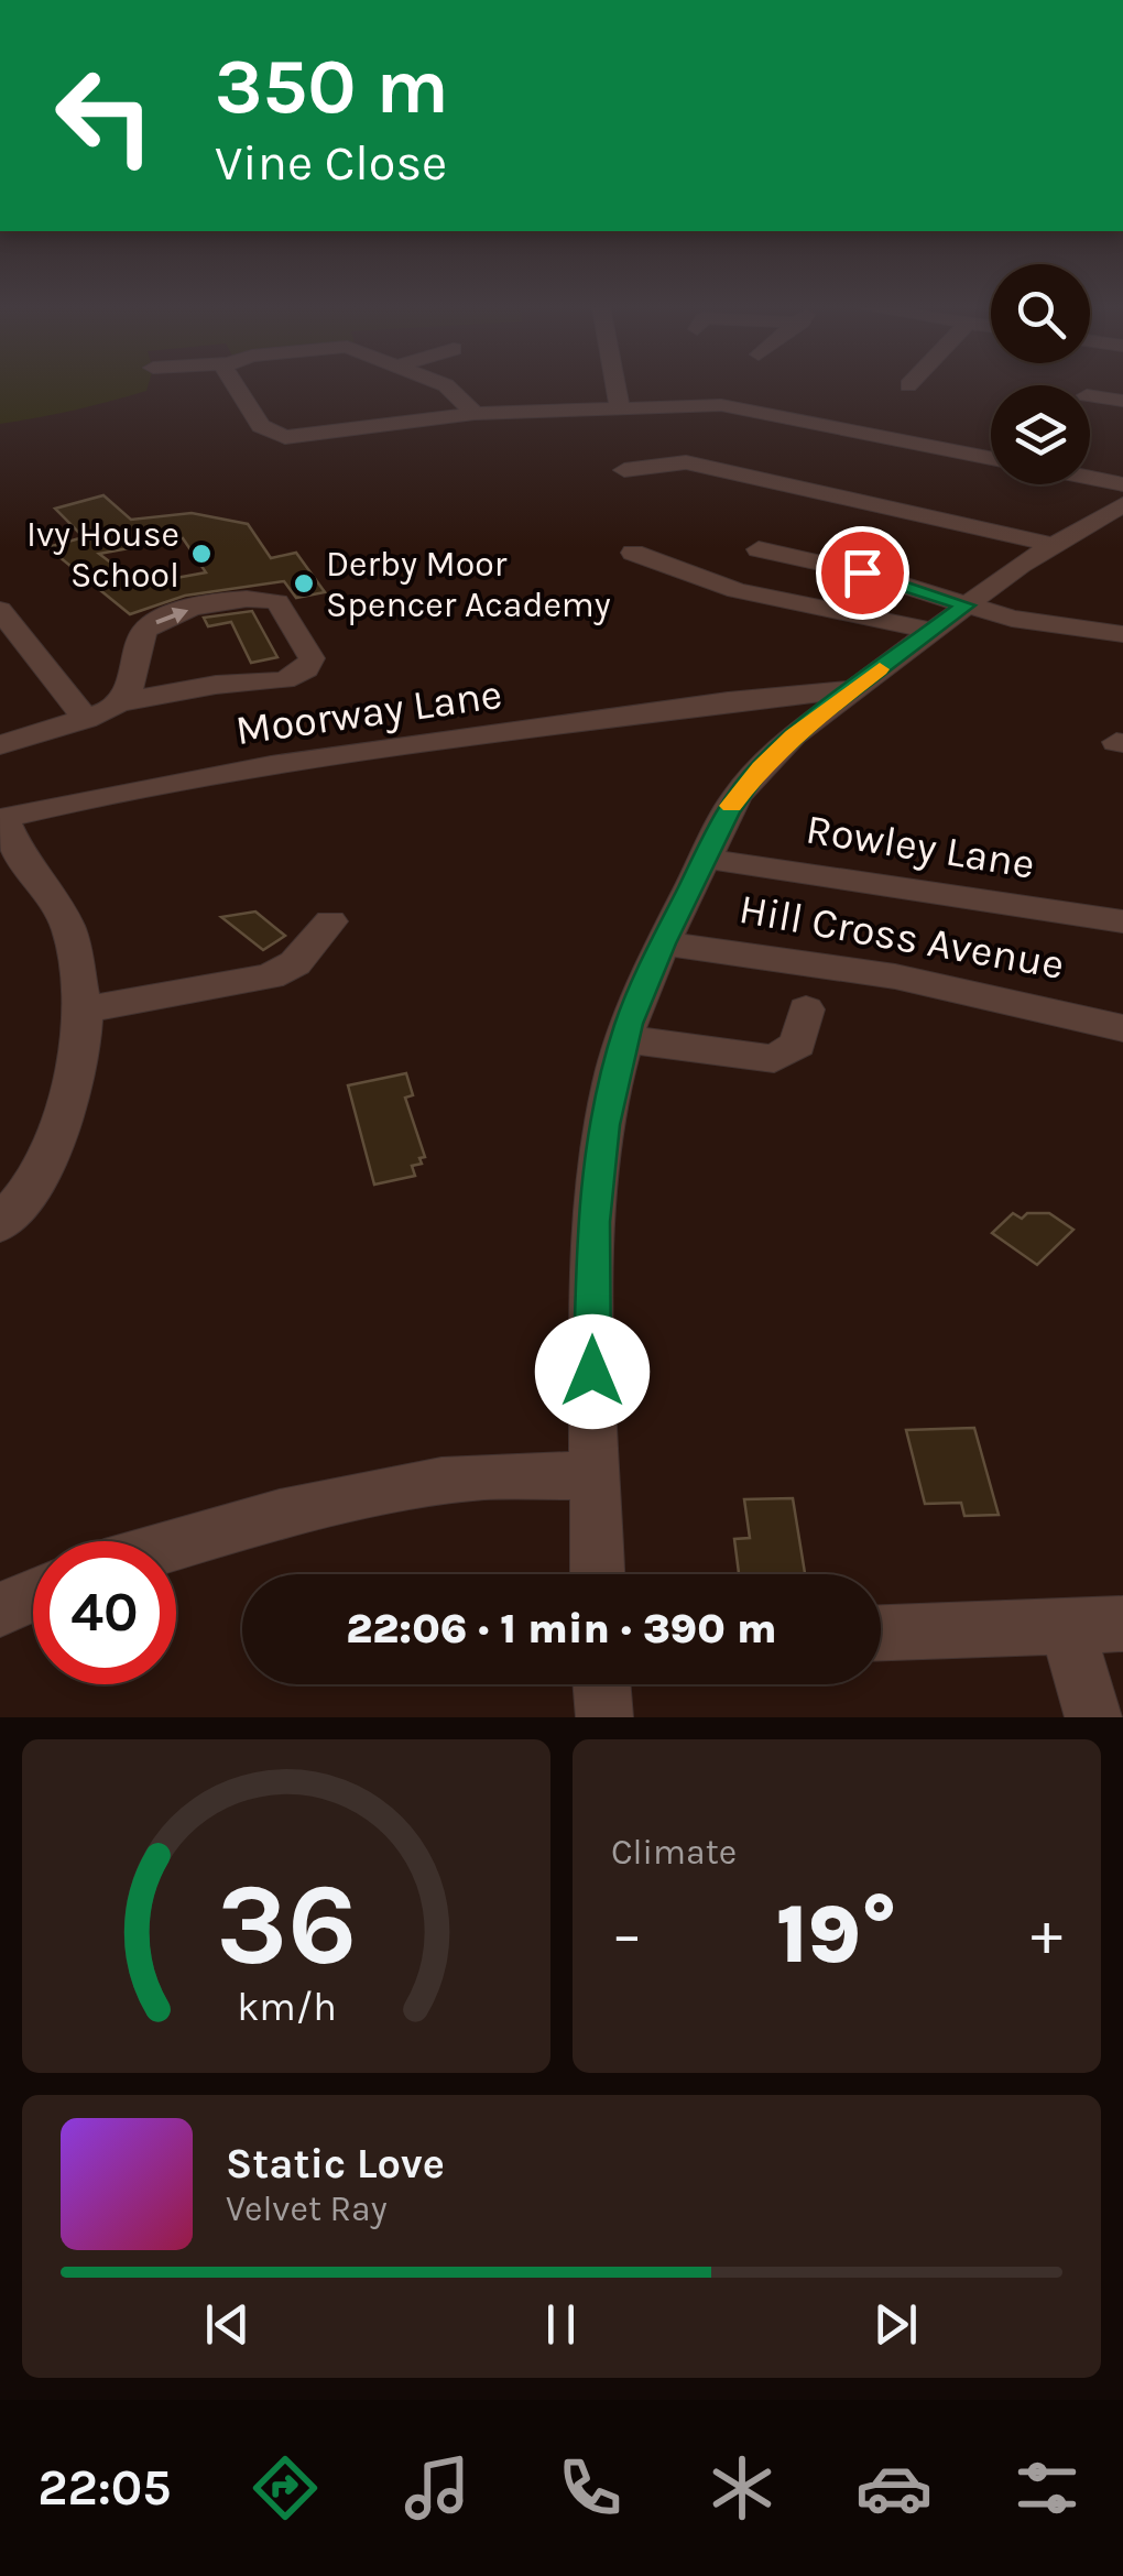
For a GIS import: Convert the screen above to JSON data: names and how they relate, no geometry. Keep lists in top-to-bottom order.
{
  "streets": {
    "street": ["Moorway Lane", "Rowley Lane", "Hill Cross Avenue"]
  },
  "places": ["Ivy House School", "Derby Moor Spencer Academy"],
  "page": {
    "turn": ["350 m", "Vine Close"],
    "limit": "40",
    "trip": "22:06 · 1 min · 390 m",
    "tile": "Climate",
    "heat": ["−", "19°", "+"],
    "song": ["Static Love", "Velvet Ray"],
    "tabs": "22:05",
    "gauge": ["36", "km/h"]
  }
}
